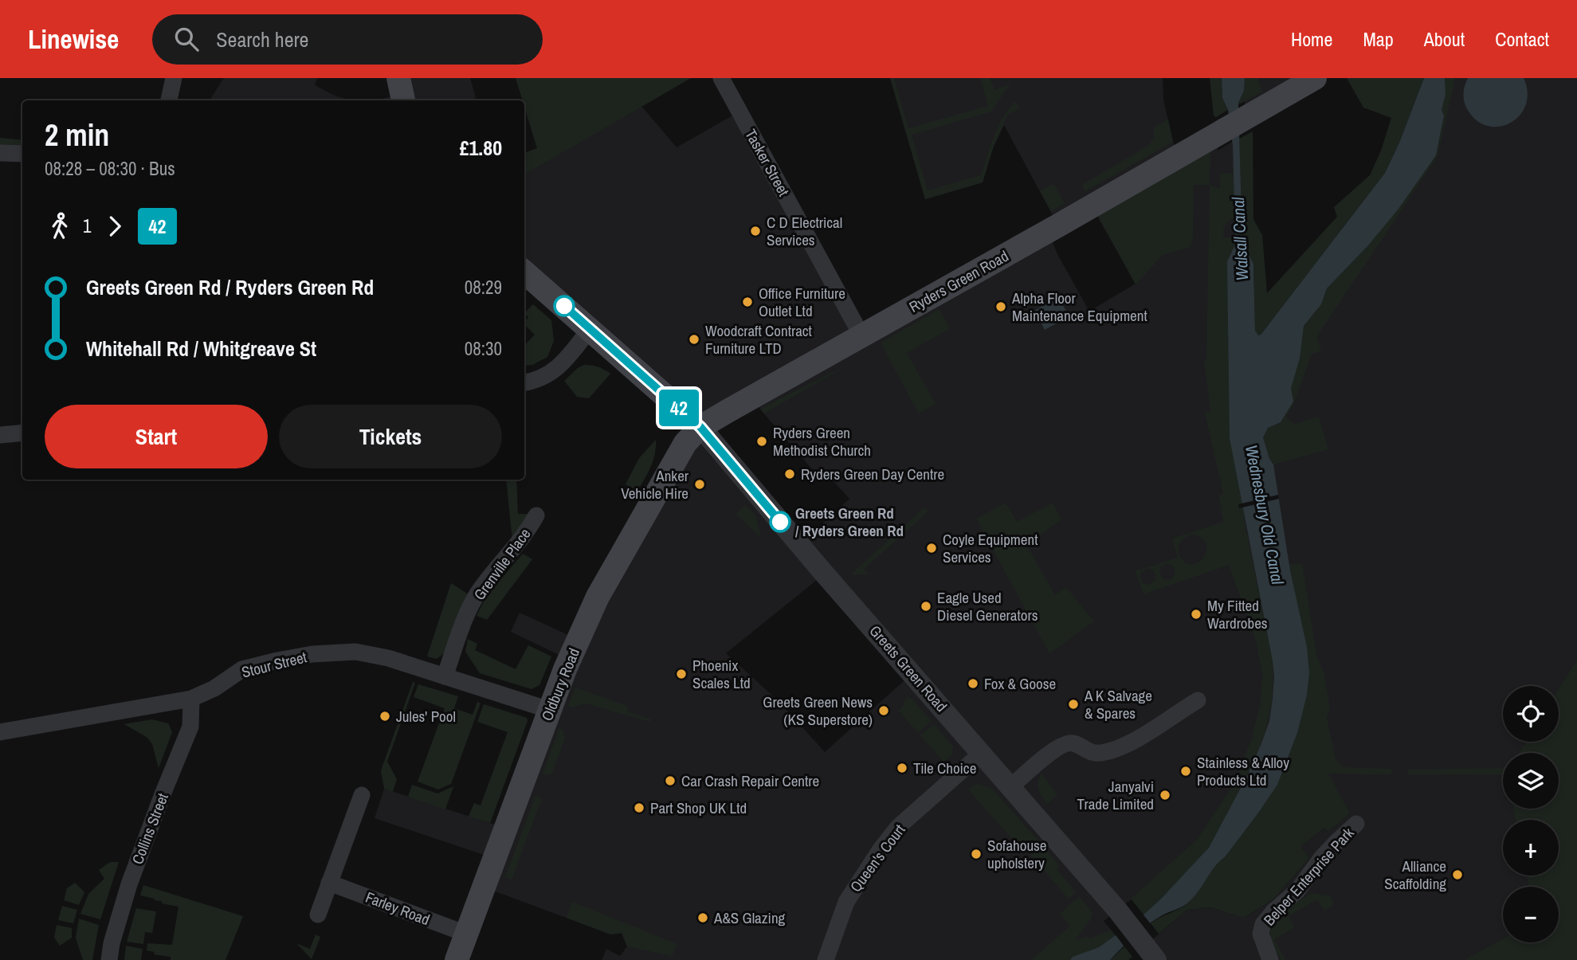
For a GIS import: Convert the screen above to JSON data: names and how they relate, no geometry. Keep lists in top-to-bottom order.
{
  "streets": {
    "main road": ["Ryders Green Road", "Oldbury Road"],
    "street": [
      "Tasker Street",
      "Grenville Place",
      "Stour Street",
      "Greets Green Road",
      "Collins Street",
      "Queen's Court",
      "Belper Enterprise Park",
      "Farley Road"
    ]
  },
  "crossings": [
    ["Tasker Street", "Ryders Green Road"],
    ["Ryders Green Road", "Greets Green Road"],
    ["Ryders Green Road", "Oldbury Road"],
    ["Grenville Place", "Stour Street"],
    ["Stour Street", "Oldbury Road"],
    ["Stour Street", "Collins Street"],
    ["Greets Green Road", "Oldbury Road"],
    ["Greets Green Road", "Queen's Court"],
    ["Oldbury Road", "Farley Road"]
  ],
  "water": ["Walsall Canal", "Wednesbury Old Canal"],
  "places": [
    "C D Electrical Services",
    "Office Furniture Outlet Ltd",
    "Alpha Floor Maintenance Equipment",
    "Woodcraft Contract Furniture LTD",
    "Ryders Green Methodist Church",
    "Ryders Green Day Centre",
    "Anker Vehicle Hire",
    "Greets Green Rd / Ryders Green Rd",
    "Coyle Equipment Services",
    "Eagle Used Diesel Generators",
    "My Fitted Wardrobes",
    "Phoenix Scales Ltd",
    "Fox & Goose",
    "A K Salvage & Spares",
    "Greets Green News (KS Superstore)",
    "Jules' Pool",
    "Tile Choice",
    "Stainless & Alloy Products Ltd",
    "Car Crash Repair Centre",
    "Janyalvi Trade Limited",
    "Part Shop UK Ltd",
    "Sofahouse upholstery",
    "Alliance Scaffolding",
    "A&S Glazing"
  ],
  "lines": ["bus line 42"],
  "page": {
    "header": "Linewise",
    "search": "Search here",
    "nav": [
      "Home",
      "Map",
      "About",
      "Contact"
    ],
    "on_map": "42",
    "heading": ["2 min", "08:28 – 08:30 · Bus", "£1.80"],
    "legs": ["1", "42"],
    "list": [
      {
        "name": "Greets Green Rd / Ryders Green Rd",
        "value": "08:29"
      },
      {
        "name": "Whitehall Rd / Whitgreave St",
        "value": "08:30"
      }
    ],
    "buttons": ["Start", "Tickets"],
    "map_buttons": ["+", "−"]
  }
}
